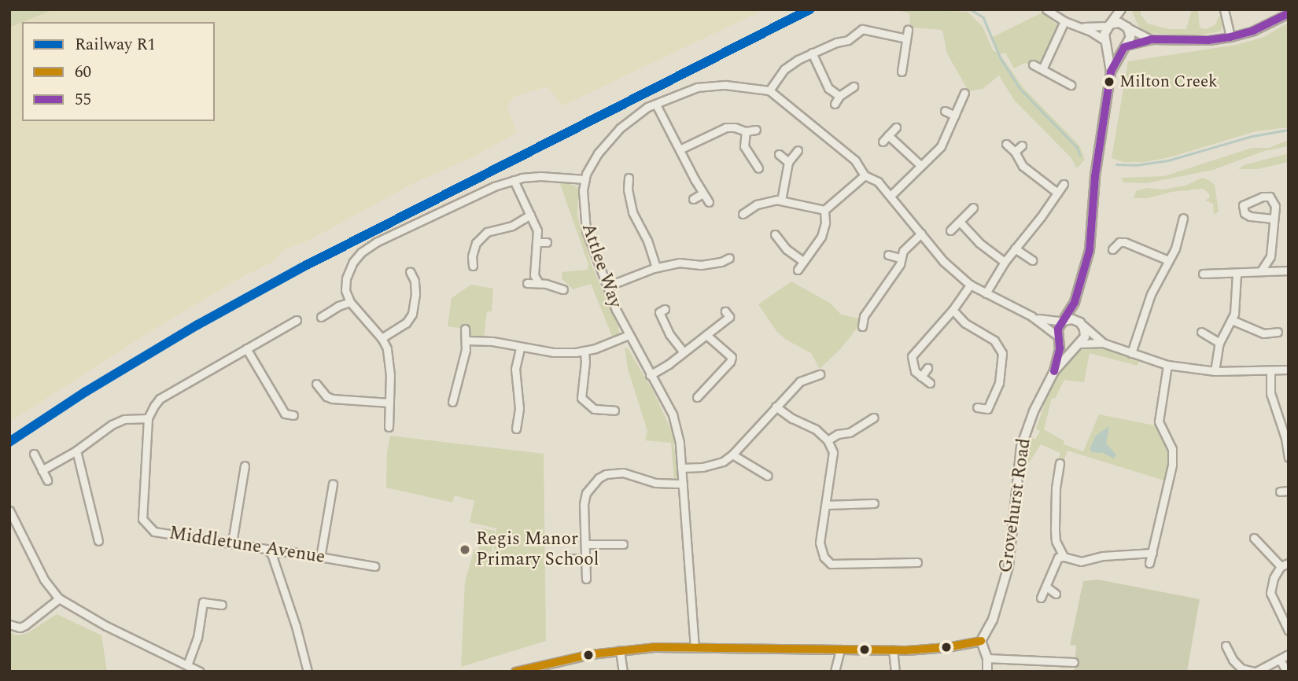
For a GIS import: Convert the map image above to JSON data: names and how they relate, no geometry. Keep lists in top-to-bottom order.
{
  "streets": {
    "street": ["Attlee Way", "Grovehurst Road", "Middletune Avenue"]
  },
  "places": ["Milton Creek", "Regis Manor Primary School"],
  "lines": ["rail line R1", "transit line 55", "transit line 60"],
  "legend": ["Railway R1", "60", "55"]
}
